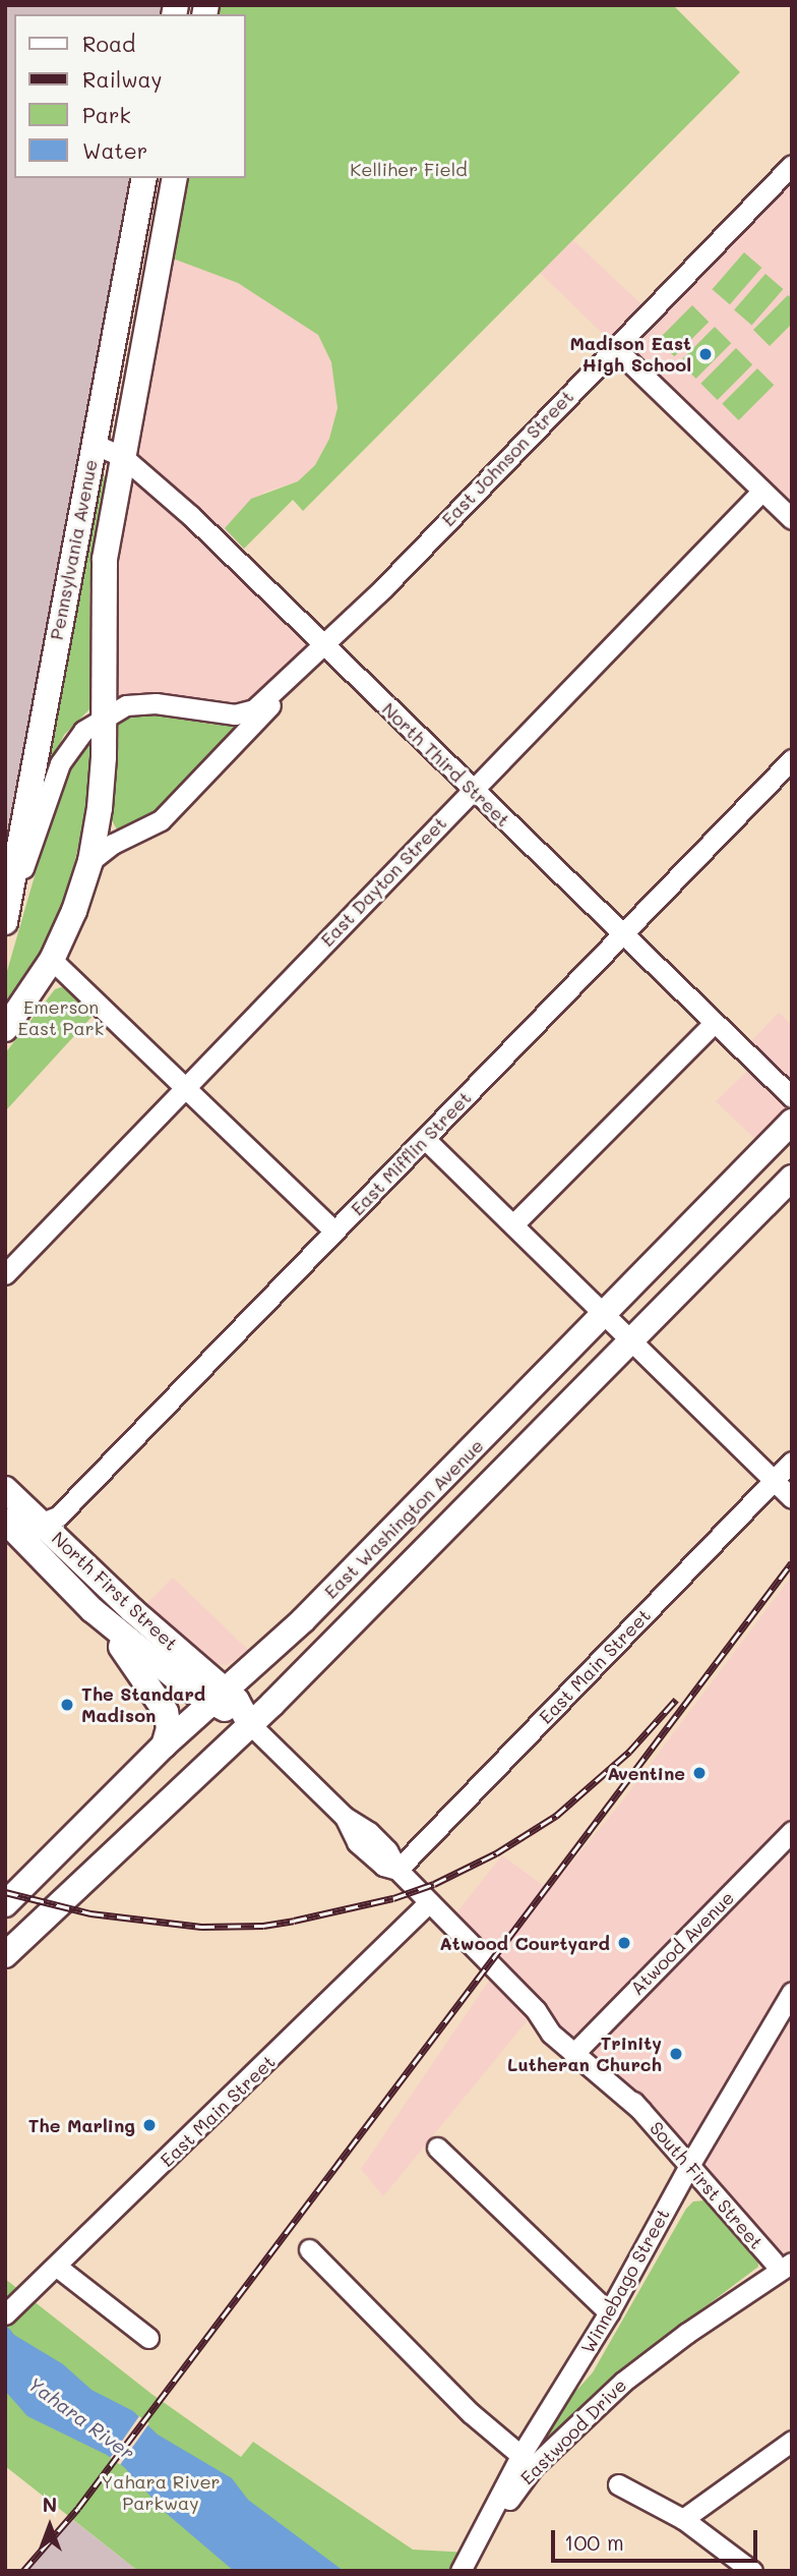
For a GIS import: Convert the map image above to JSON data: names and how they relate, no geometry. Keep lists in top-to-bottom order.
{
  "streets": {
    "main road": [
      "Pennsylvania Avenue",
      "East Washington Avenue",
      "North First Street",
      "South First Street"
    ],
    "street": [
      "East Johnson Street",
      "North Third Street",
      "East Dayton Street",
      "East Mifflin Street",
      "East Main Street",
      "Atwood Avenue",
      "Winnebago Street",
      "Eastwood Drive"
    ]
  },
  "crossings": [
    ["East Johnson Street", "Pennsylvania Avenue"],
    ["East Johnson Street", "North Third Street"],
    ["Pennsylvania Avenue", "North Third Street"],
    ["North Third Street", "East Dayton Street"],
    ["North Third Street", "East Mifflin Street"],
    ["East Mifflin Street", "North First Street"],
    ["East Washington Avenue", "North First Street"],
    ["East Washington Avenue", "South First Street"],
    ["North First Street", "South First Street"],
    ["East Main Street", "South First Street"],
    ["Atwood Avenue", "South First Street"],
    ["South First Street", "Winnebago Street"],
    ["South First Street", "Eastwood Drive"],
    ["Winnebago Street", "Eastwood Drive"]
  ],
  "water": ["Yahara River"],
  "parks": ["Kelliher Field", "Emerson East Park", "Yahara River Parkway"],
  "places": [
    "Madison East High School",
    "The Standard Madison",
    "Aventine",
    "Atwood Courtyard",
    "Trinity Lutheran Church",
    "The Marling"
  ],
  "legend": [
    "Road",
    "Railway",
    "Park",
    "Water"
  ],
  "scale_bar": "100 m",
  "north": "top"
}
